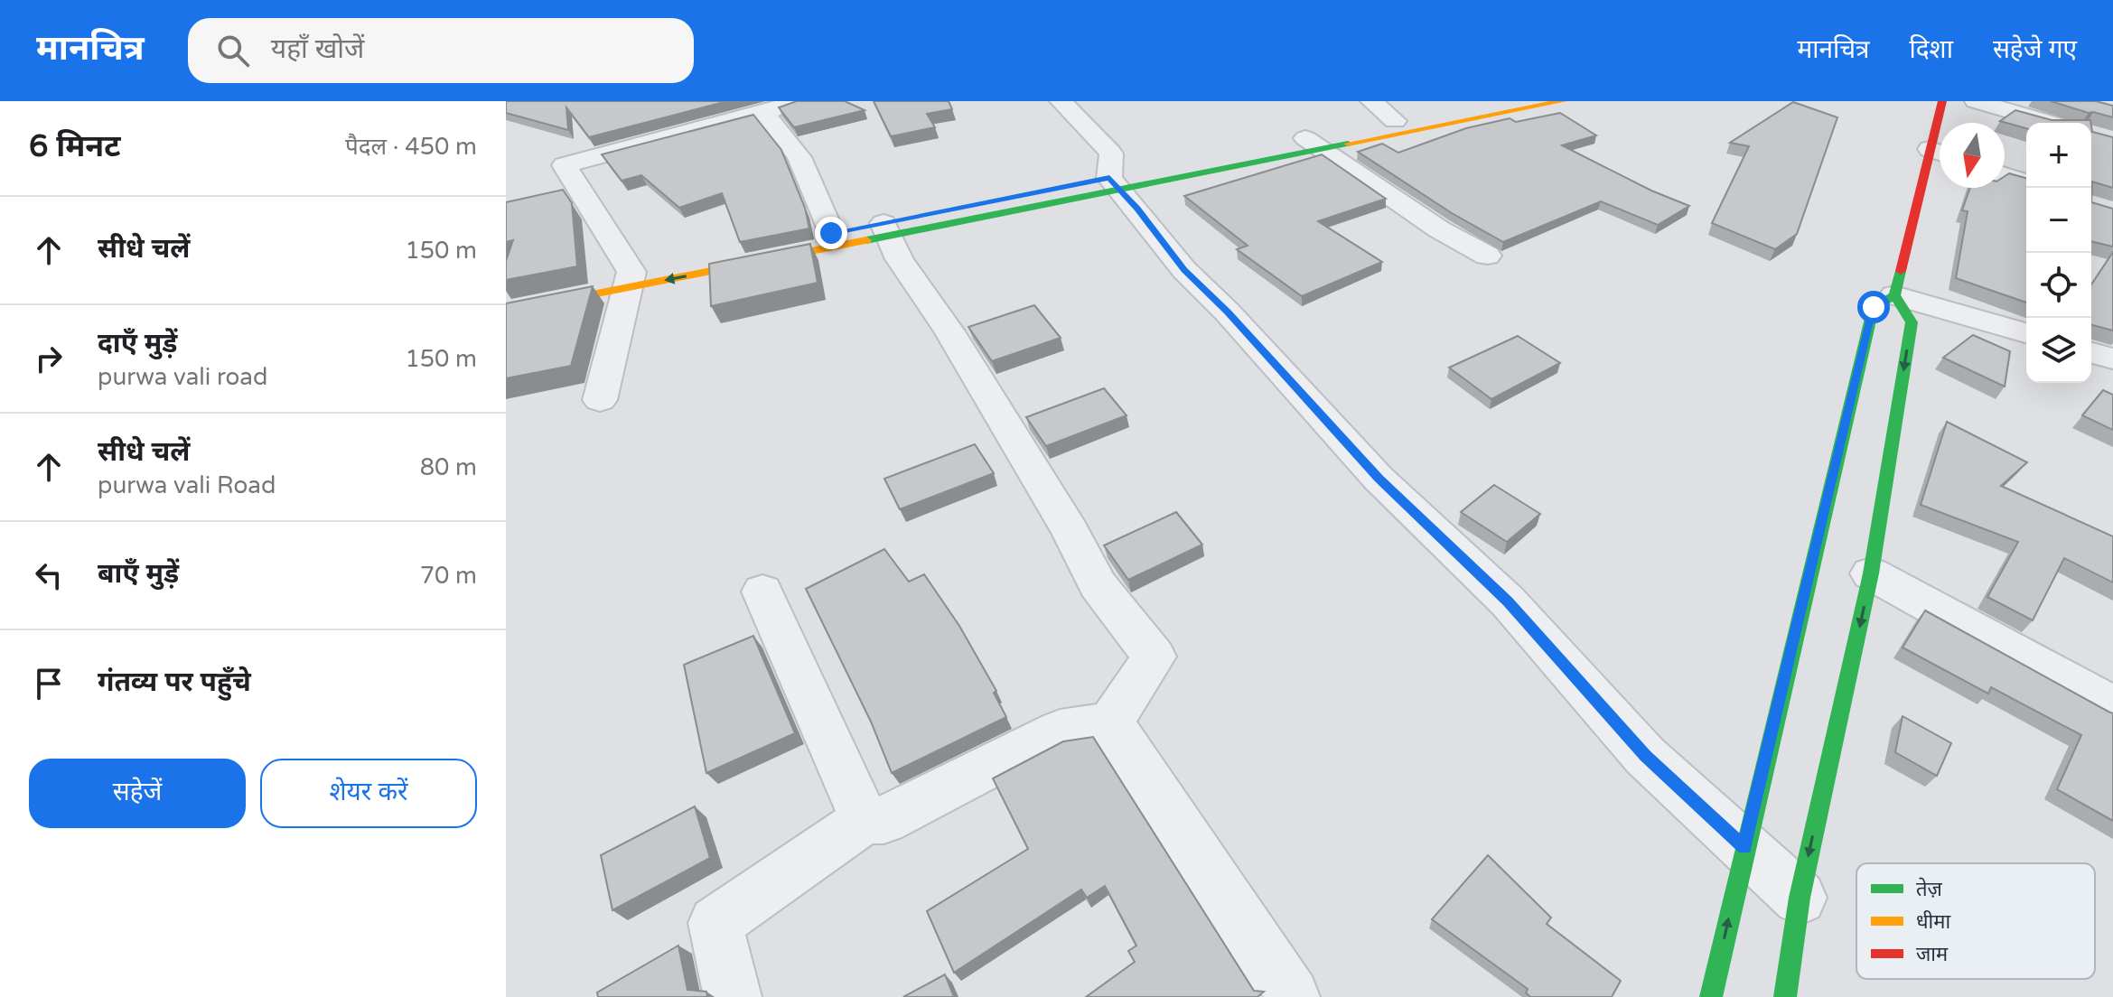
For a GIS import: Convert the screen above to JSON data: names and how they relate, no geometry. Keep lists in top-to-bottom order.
{
  "legend": ["तेज़", "धीमा", "जाम"],
  "north": "bottom",
  "page": {
    "header": "मानचित्र",
    "search": "यहाँ खोजें",
    "nav": ["मानचित्र", "दिशा", "सहेजे गए"],
    "heading": ["6 मिनट", "पैदल · 450 m"],
    "map_buttons": ["+", "−"],
    "list": [
      ["सीधे चलें", "150 m"],
      ["दाएँ मुड़ें", "purwa vali road", "150 m"],
      ["सीधे चलें", "purwa vali Road", "80 m"],
      ["बाएँ मुड़ें", "70 m"],
      "गंतव्य पर पहुँचे"
    ],
    "buttons": ["सहेजें", "शेयर करें"]
  }
}
